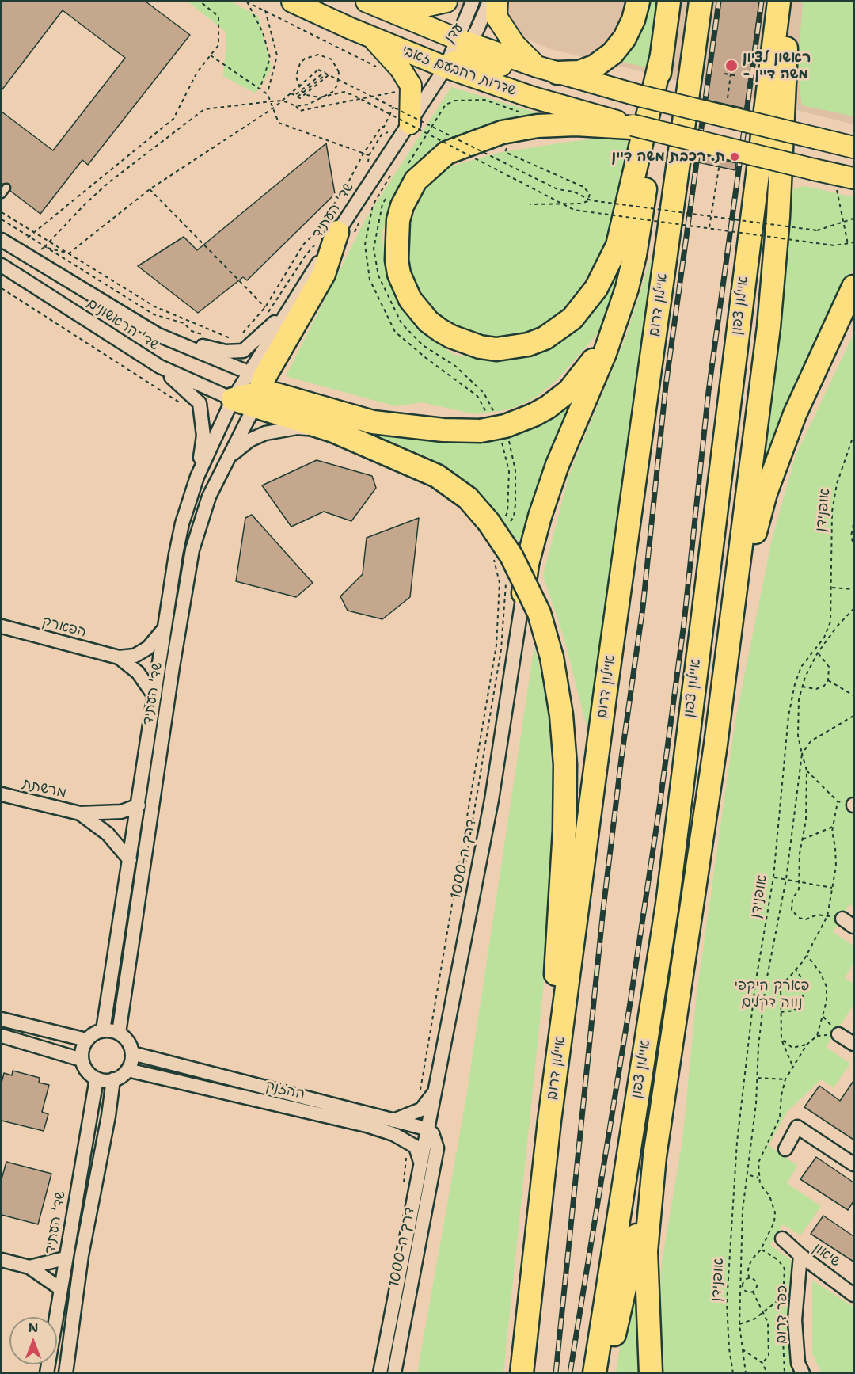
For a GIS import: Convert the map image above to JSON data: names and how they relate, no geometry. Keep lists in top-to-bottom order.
{
  "streets": {
    "highway": ["איילון דרום", "איילון צפון"],
    "main road": ["שדרות רחבעם זאבי"],
    "street": [
      "עדן",
      "שד' העתיד",
      "שד' הראשונים",
      "הפארק",
      "מרשתת",
      "דרך ה-1000",
      "ההזנק",
      "שיאון",
      "כפר דרום"
    ],
    "path": ["אופנידן"]
  },
  "crossings": [
    ["עדן", "שדרות רחבעם זאבי"],
    ["עדן", "שד' העתיד"],
    ["שדרות רחבעם זאבי", "שד' העתיד"],
    ["שד' העתיד", "שד' הראשונים"],
    ["שד' העתיד", "הפארק"],
    ["שד' העתיד", "מרשתת"],
    ["שד' העתיד", "ההזנק"],
    ["דרך ה-1000", "ההזנק"],
    ["שיאון", "כפר דרום"]
  ],
  "parks": ["פארק היקפי נווה דקלים"],
  "places": ["ראשון לציון - משה דיין", "ת. רכבת משה דיין"],
  "north": "top"
}
